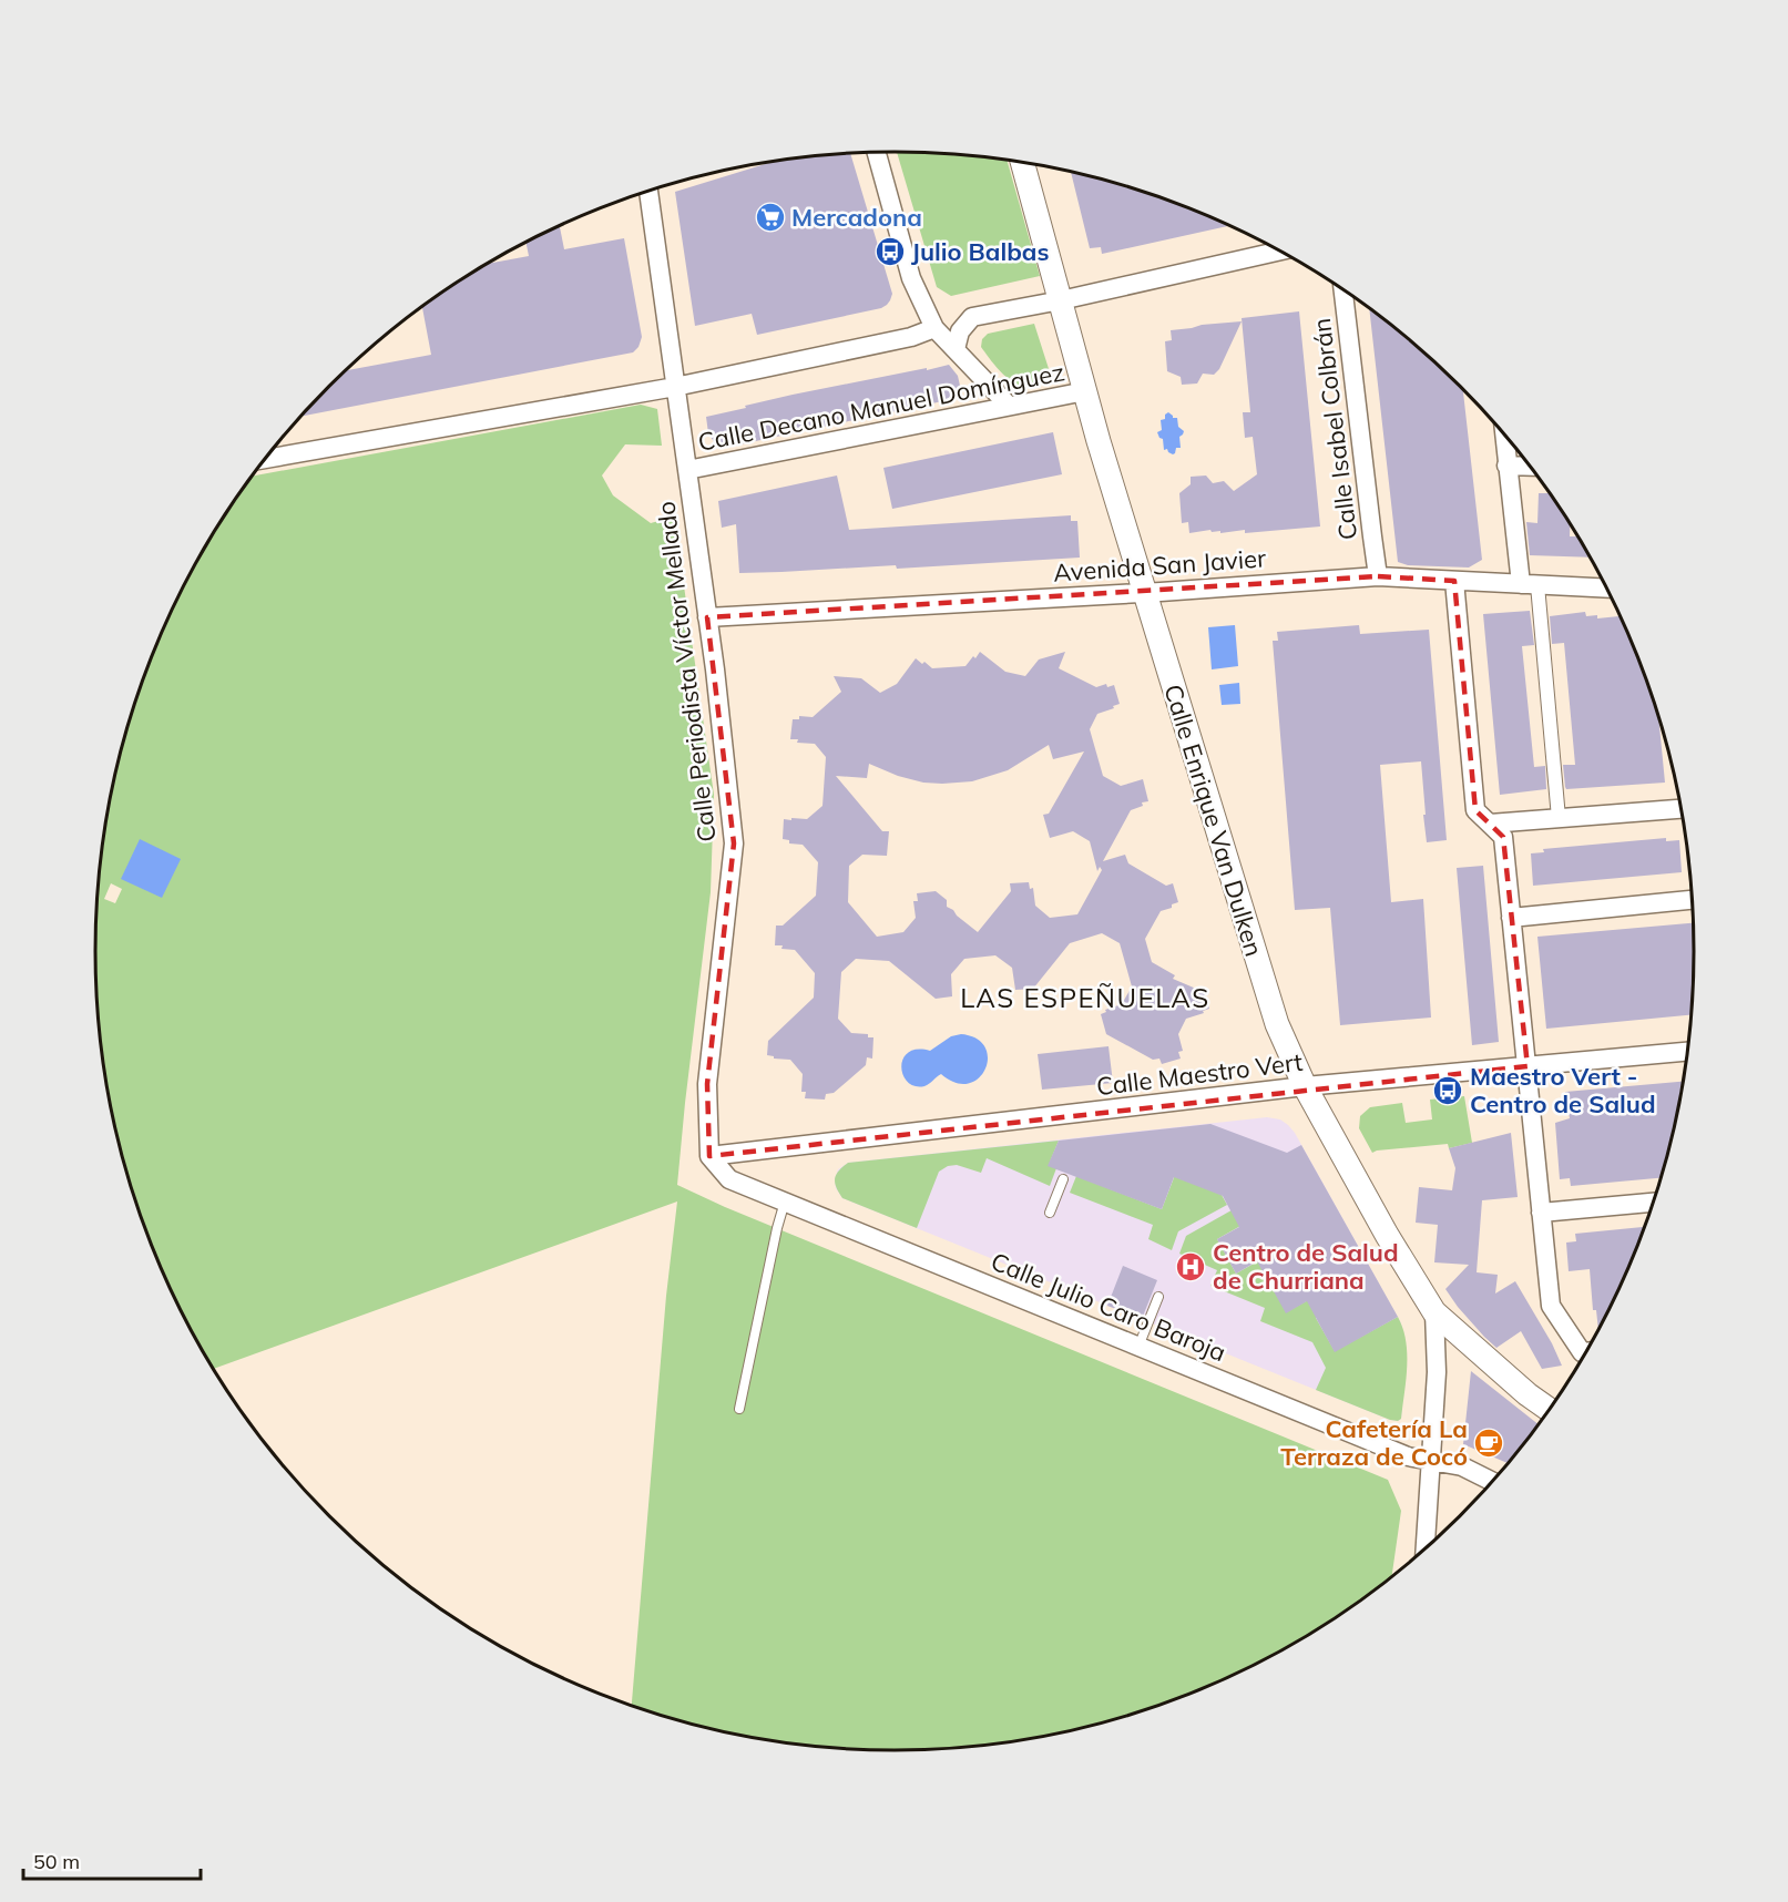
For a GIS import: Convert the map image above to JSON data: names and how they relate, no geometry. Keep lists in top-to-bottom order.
{
  "streets": {
    "street": [
      "Calle Decano Manuel Domínguez",
      "Calle Isabel Colbrán",
      "Avenida San Javier",
      "Calle Periodista Víctor Mellado",
      "Calle Enrique Van Dulken",
      "Calle Maestro Vert",
      "Calle Julio Caro Baroja"
    ]
  },
  "crossings": [
    ["Calle Decano Manuel Domínguez", "Calle Periodista Víctor Mellado"],
    ["Calle Decano Manuel Domínguez", "Calle Enrique Van Dulken"],
    ["Calle Isabel Colbrán", "Avenida San Javier"],
    ["Avenida San Javier", "Calle Periodista Víctor Mellado"],
    ["Avenida San Javier", "Calle Enrique Van Dulken"],
    ["Calle Periodista Víctor Mellado", "Calle Maestro Vert"],
    ["Calle Periodista Víctor Mellado", "Calle Julio Caro Baroja"],
    ["Calle Enrique Van Dulken", "Calle Maestro Vert"],
    ["Calle Maestro Vert", "Calle Julio Caro Baroja"]
  ],
  "districts": ["LAS ESPEÑUELAS"],
  "places": {
    "supermarket": ["Mercadona"],
    "bus stop": ["Julio Balbas", "Maestro Vert - Centro de Salud"],
    "hospital": ["Centro de Salud de Churriana"],
    "cafe": ["Cafetería La Terraza de Cocó"]
  },
  "scale_bar": "50 m"
}
